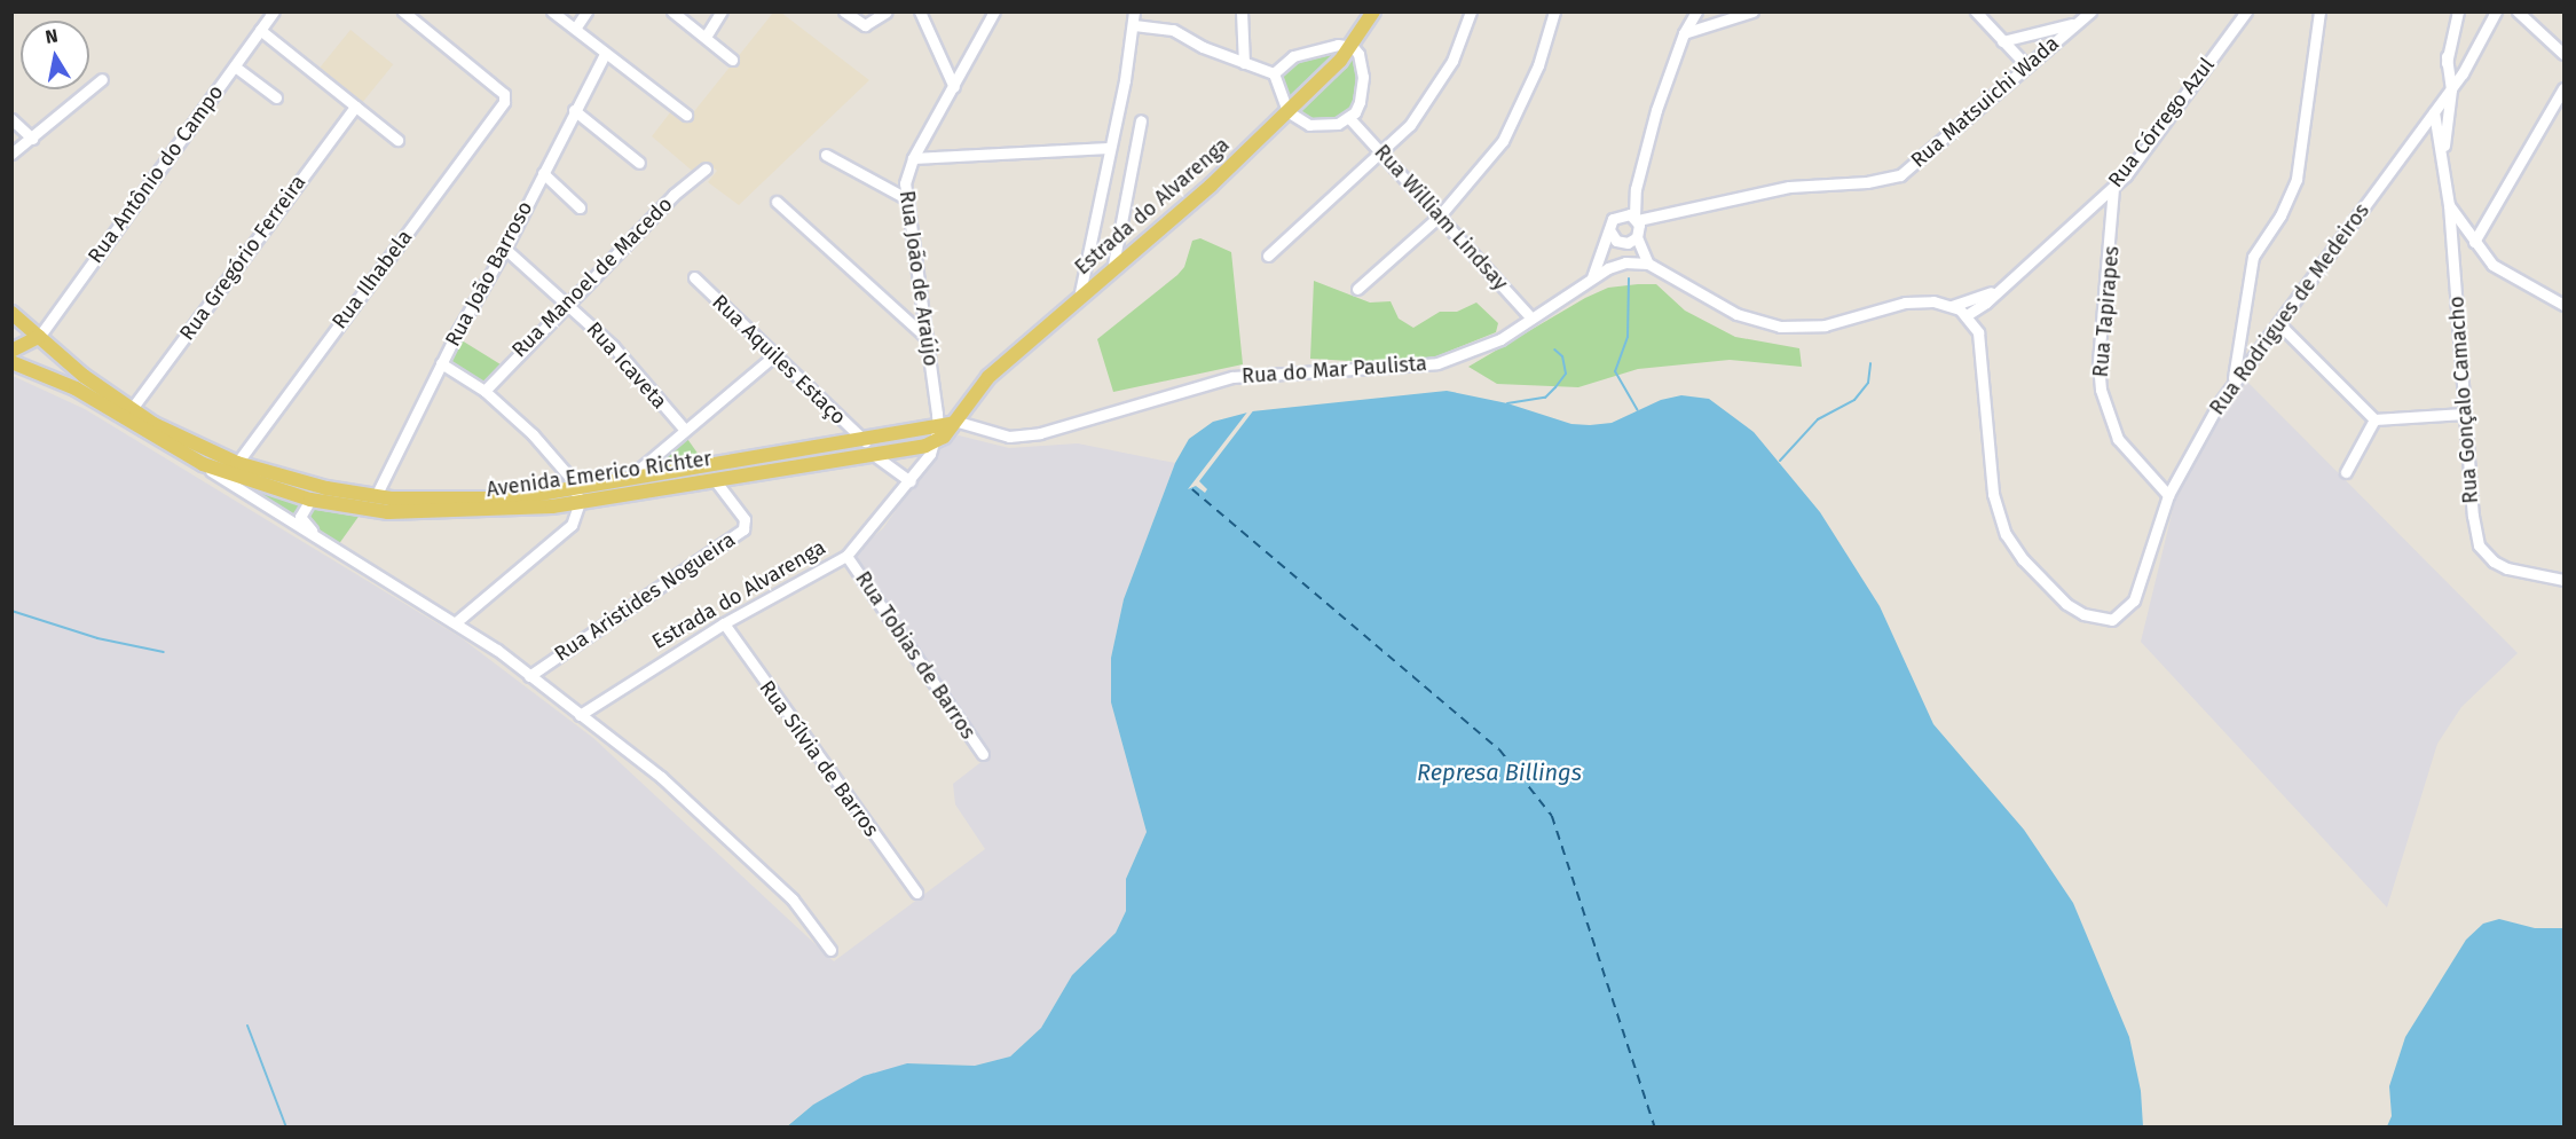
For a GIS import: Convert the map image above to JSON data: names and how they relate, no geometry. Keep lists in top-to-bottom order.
{
  "streets": {
    "main road": ["Estrada do Alvarenga", "Avenida Emerico Richter"],
    "street": [
      "Rua Matsuichi Wada",
      "Rua Córrego Azul",
      "Rua Antônio do Campo",
      "Rua William Lindsay",
      "Rua Gregório Ferreira",
      "Rua João Barroso",
      "Rua Manoel de Macedo",
      "Rua João de Araújo",
      "Rua Ilhabela",
      "Rua Rodrigues de Medeiros",
      "Rua Tapirapes",
      "Rua Aquiles Estaço",
      "Rua Icaveta",
      "Rua do Mar Paulista",
      "Rua Gonçalo Camacho",
      "Rua Aristides Nogueira",
      "Rua Tobias de Barros",
      "Rua Sílvia de Barros"
    ]
  },
  "crossings": [
    ["Rua Córrego Azul", "Rua Tapirapes"],
    ["Rua Antônio do Campo", "Avenida Emerico Richter"],
    ["Estrada do Alvarenga", "Rua João de Araújo"],
    ["Estrada do Alvarenga", "Rua do Mar Paulista"],
    ["Estrada do Alvarenga", "Avenida Emerico Richter"],
    ["Estrada do Alvarenga", "Rua Tobias de Barros"],
    ["Estrada do Alvarenga", "Rua Sílvia de Barros"],
    ["Rua William Lindsay", "Rua do Mar Paulista"],
    ["Rua Gregório Ferreira", "Avenida Emerico Richter"],
    ["Rua João Barroso", "Rua Icaveta"],
    ["Rua João Barroso", "Avenida Emerico Richter"],
    ["Rua Manoel de Macedo", "Rua Icaveta"],
    ["Rua João de Araújo", "Rua do Mar Paulista"],
    ["Rua João de Araújo", "Avenida Emerico Richter"],
    ["Rua Ilhabela", "Avenida Emerico Richter"],
    ["Rua Rodrigues de Medeiros", "Rua Tapirapes"],
    ["Rua Rodrigues de Medeiros", "Rua Gonçalo Camacho"],
    ["Rua Aquiles Estaço", "Avenida Emerico Richter"],
    ["Rua do Mar Paulista", "Avenida Emerico Richter"],
    ["Avenida Emerico Richter", "Rua Aristides Nogueira"]
  ],
  "water": ["Represa Billings"],
  "north": "top"
}
